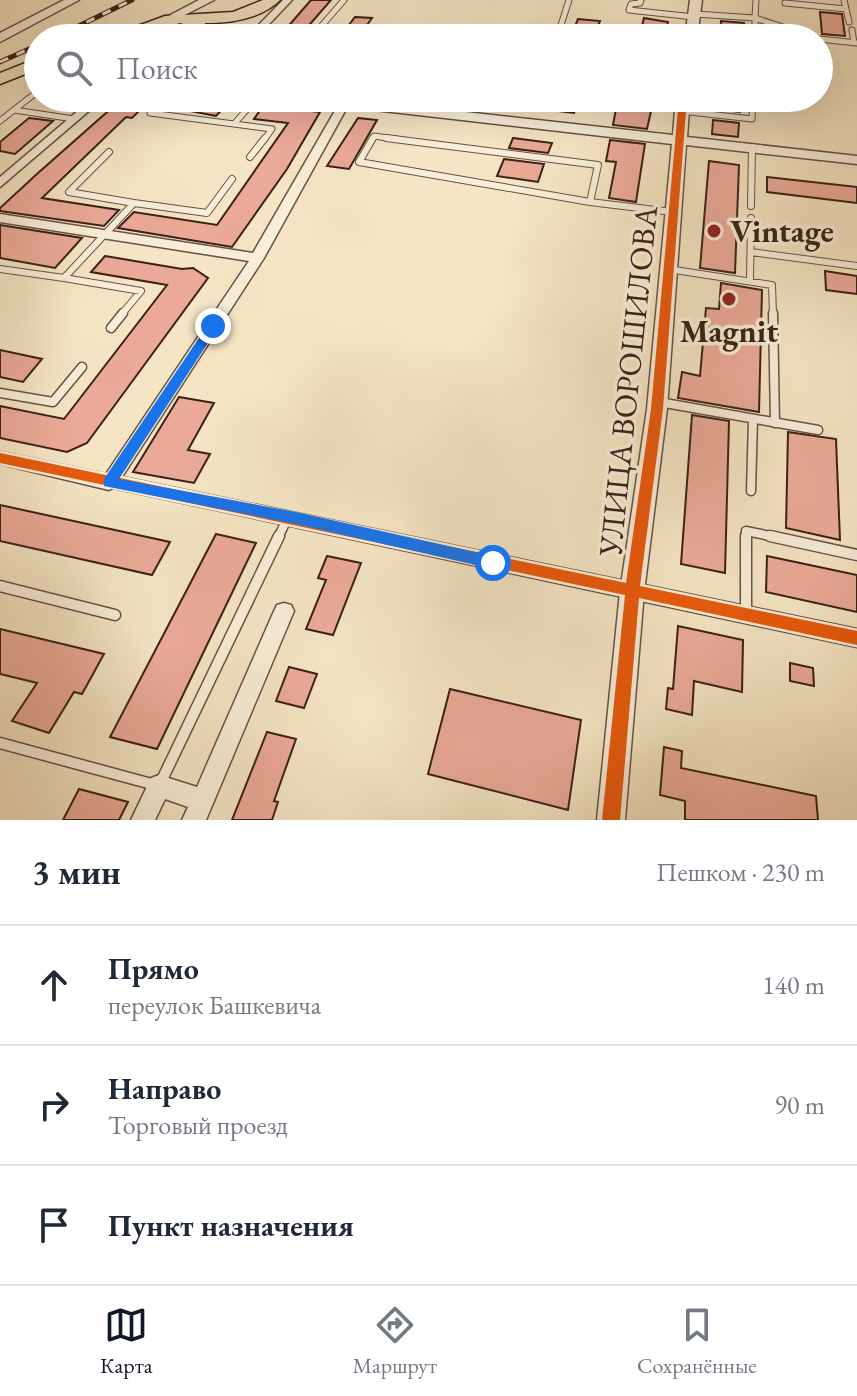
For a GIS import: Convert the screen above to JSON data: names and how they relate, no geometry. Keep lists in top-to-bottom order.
{
  "streets": {
    "street": ["УЛИЦА ВОРОШИЛОВА"]
  },
  "places": ["Vintage", "Magnit"],
  "page": {
    "search": "Поиск",
    "heading": ["3 мин", "Пешком · 230 m"],
    "list": [
      ["Прямо", "переулок Башкевича", "140 m"],
      ["Направо", "Торговый проезд", "90 m"],
      "Пункт назначения"
    ],
    "nav": ["Карта", "Маршрут", "Сохранённые"]
  }
}
